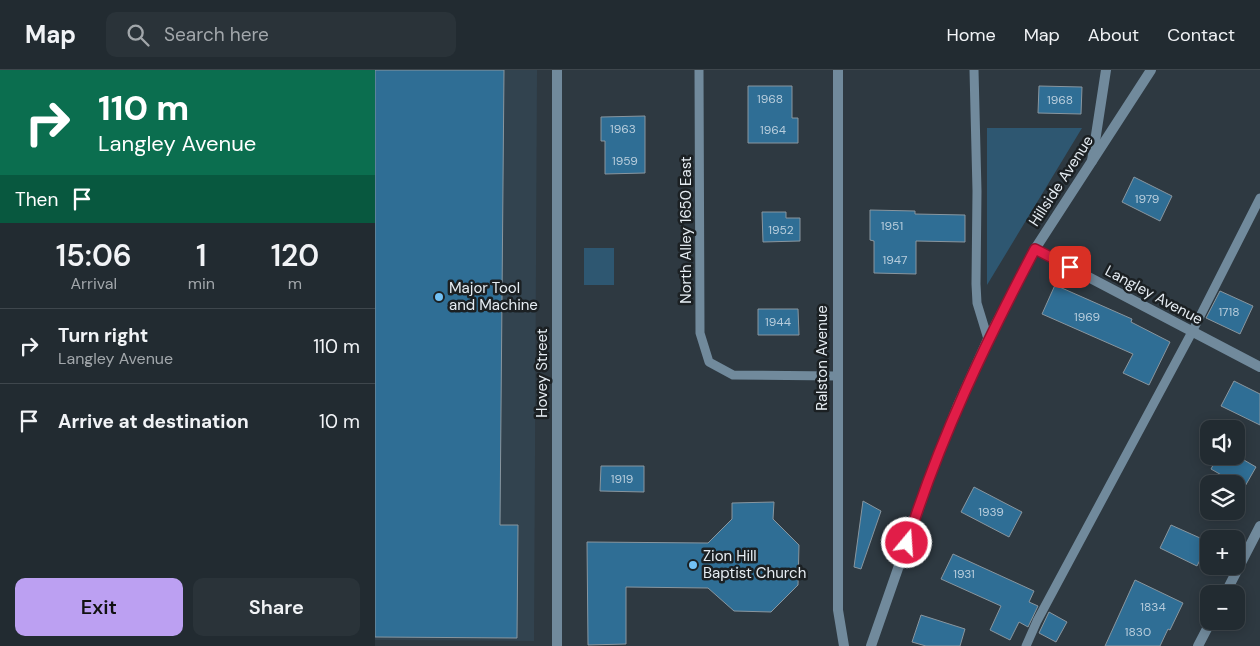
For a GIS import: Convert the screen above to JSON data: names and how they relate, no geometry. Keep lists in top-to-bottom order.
{
  "streets": {
    "street": [
      "Hillside Avenue",
      "Langley Avenue",
      "Ralston Avenue",
      "Hovey Street"
    ],
    "lane": ["North Alley 1650 East"]
  },
  "crossings": [
    ["Hillside Avenue", "Langley Avenue"],
    ["North Alley 1650 East", "Ralston Avenue"]
  ],
  "places": ["Major Tool and Machine", "Zion Hill Baptist Church"],
  "house_numbers": [
    "1968",
    "1968",
    "1963",
    "1964",
    "1959",
    "1979",
    "1951",
    "1952",
    "1947",
    "1718",
    "1969",
    "1944",
    "1919",
    "1939",
    "1931",
    "1834",
    "1830"
  ],
  "page": {
    "header": "Map",
    "search": "Search here",
    "nav": [
      "Home",
      "Map",
      "About",
      "Contact"
    ],
    "turn": ["110 m", "Langley Avenue"],
    "then": "Then",
    "eta": [
      "15:06",
      "Arrival",
      "1",
      "min",
      "120",
      "m"
    ],
    "list": [
      {
        "name": "Turn right",
        "note": "Langley Avenue",
        "value": "110 m"
      },
      {
        "name": "Arrive at destination",
        "value": "10 m"
      }
    ],
    "map_buttons": ["+", "−"],
    "buttons": ["Exit", "Share"]
  }
}
